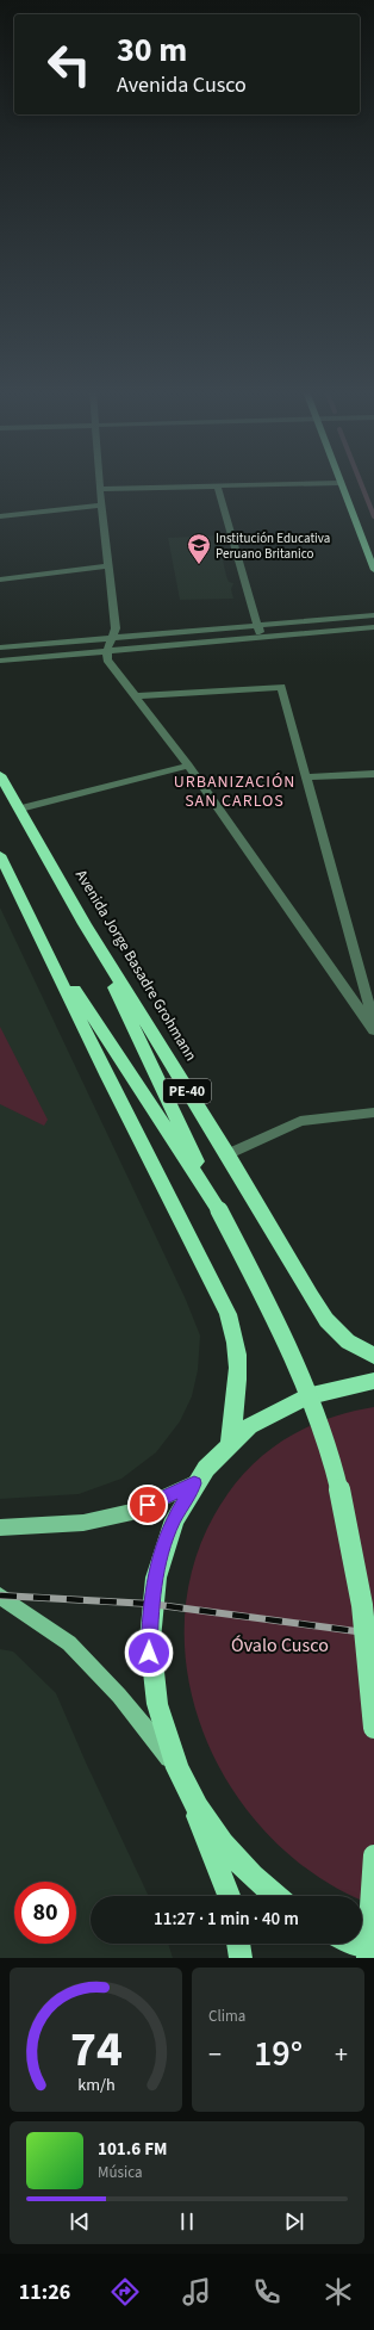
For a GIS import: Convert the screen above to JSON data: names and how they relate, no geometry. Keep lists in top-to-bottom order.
{
  "streets": {
    "highway": ["Avenida Jorge Basadre Grohmann", "PE-40"]
  },
  "districts": ["URBANIZACIÓN SAN CARLOS"],
  "parks": ["Óvalo Cusco"],
  "places": {
    "school or university": ["Institución Educativa Peruano Britanico"]
  },
  "page": {
    "turn": ["30 m", "Avenida Cusco"],
    "limit": "80",
    "trip": "11:27 · 1 min · 40 m",
    "tile": "Clima",
    "heat": ["−", "19°", "+"],
    "song": ["101.6 FM", "Música"],
    "tabs": "11:26",
    "gauge": ["74", "km/h"]
  }
}
